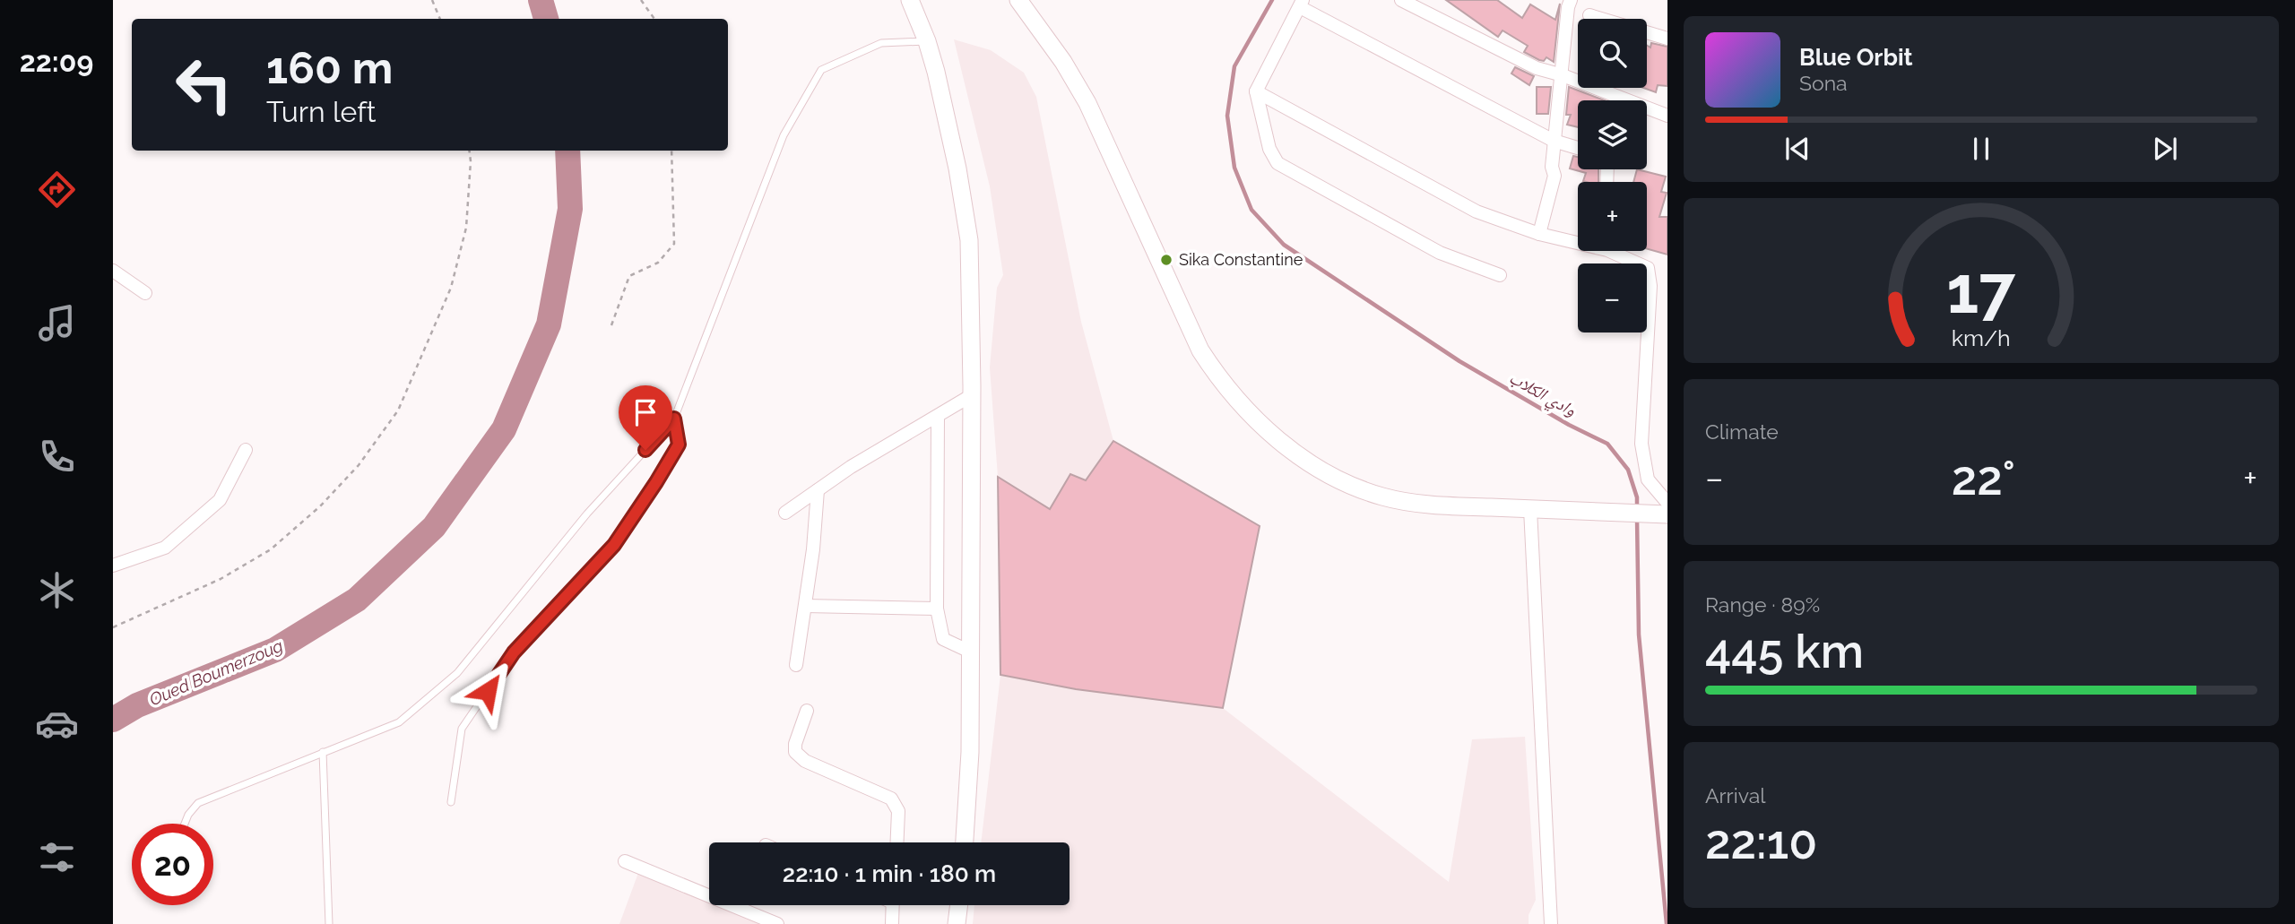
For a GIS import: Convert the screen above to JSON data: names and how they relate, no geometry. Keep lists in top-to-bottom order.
{
  "water": ["وادي الكلاب", "Oued Boumerzoug"],
  "places": ["Sika Constantine"],
  "page": {
    "tabs": "22:09",
    "map_buttons": ["+", "−"],
    "turn": ["160 m", "Turn left"],
    "song": ["Blue Orbit", "Sona"],
    "tile": [
      "Climate",
      ["Range · 89%", "445 km"],
      ["Arrival", "22:10"]
    ],
    "heat": ["−", "22°", "+"],
    "limit": "20",
    "trip": "22:10 · 1 min · 180 m",
    "gauge": ["17", "km/h"]
  }
}
